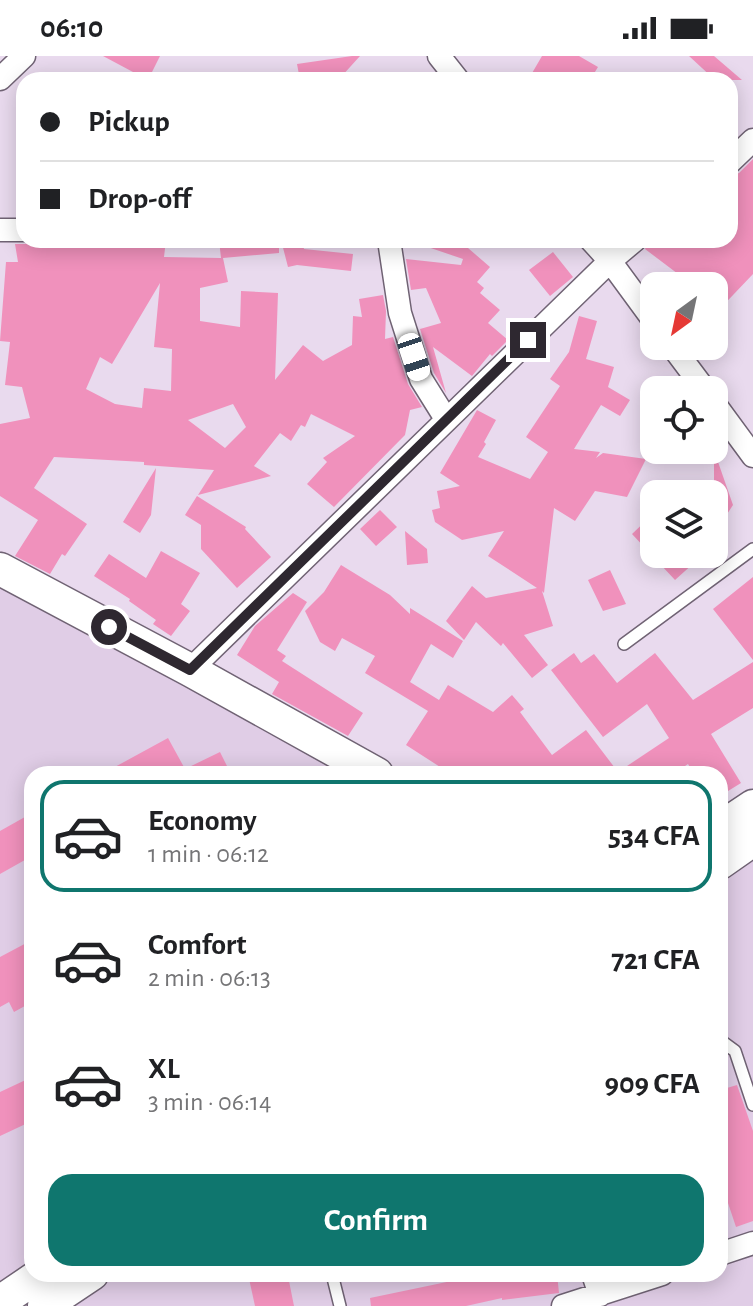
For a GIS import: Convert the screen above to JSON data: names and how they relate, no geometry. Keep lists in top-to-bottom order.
{
  "north": "bottom left",
  "page": {
    "status": "06:10",
    "banner": ["Pickup", "Drop-off"],
    "list": [
      {
        "name": "Economy",
        "note": "1 min · 06:12",
        "value": "534 CFA"
      },
      {
        "name": "Comfort",
        "note": "2 min · 06:13",
        "value": "721 CFA"
      },
      {
        "name": "XL",
        "note": "3 min · 06:14",
        "value": "909 CFA"
      }
    ],
    "buttons": "Confirm"
  }
}
